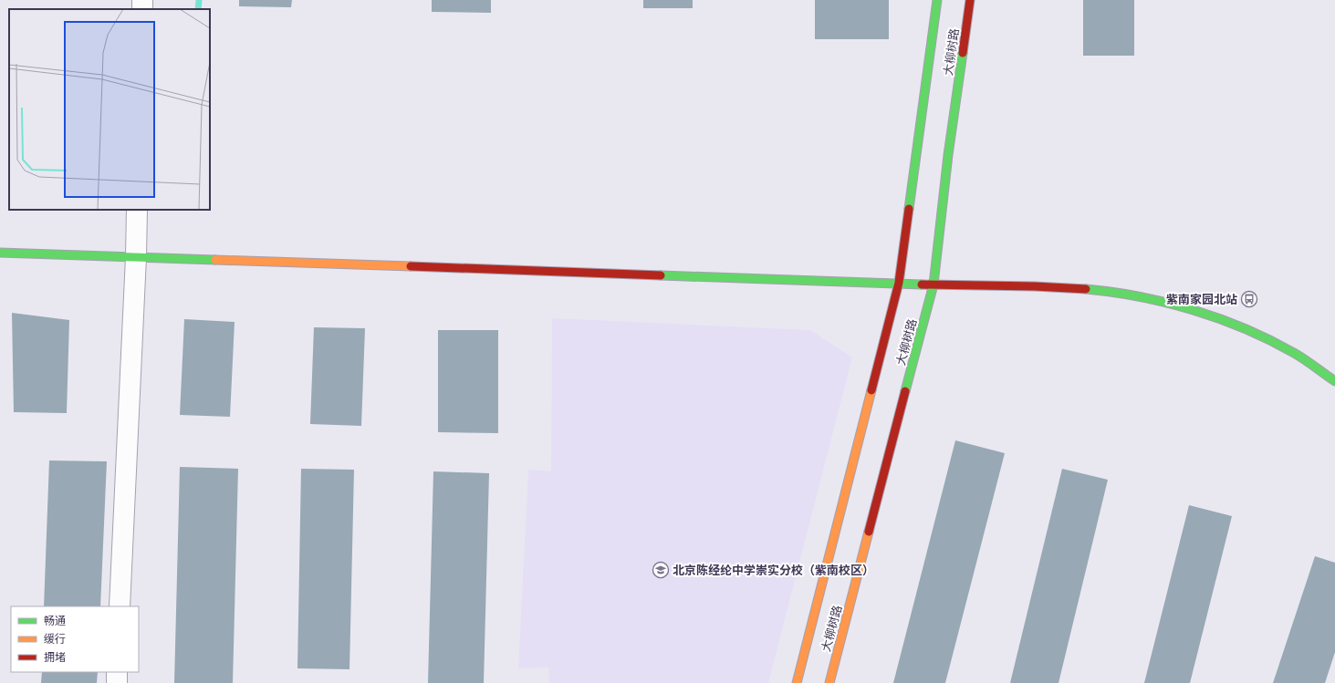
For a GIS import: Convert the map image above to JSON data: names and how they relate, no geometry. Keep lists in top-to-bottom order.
{
  "streets": {
    "street": ["大柳树路"]
  },
  "places": {
    "bus stop": ["紫南家园北站"],
    "school or university": ["北京陈经纶中学崇实分校（紫南校区）"]
  },
  "legend": ["畅通", "缓行", "拥堵"]
}
